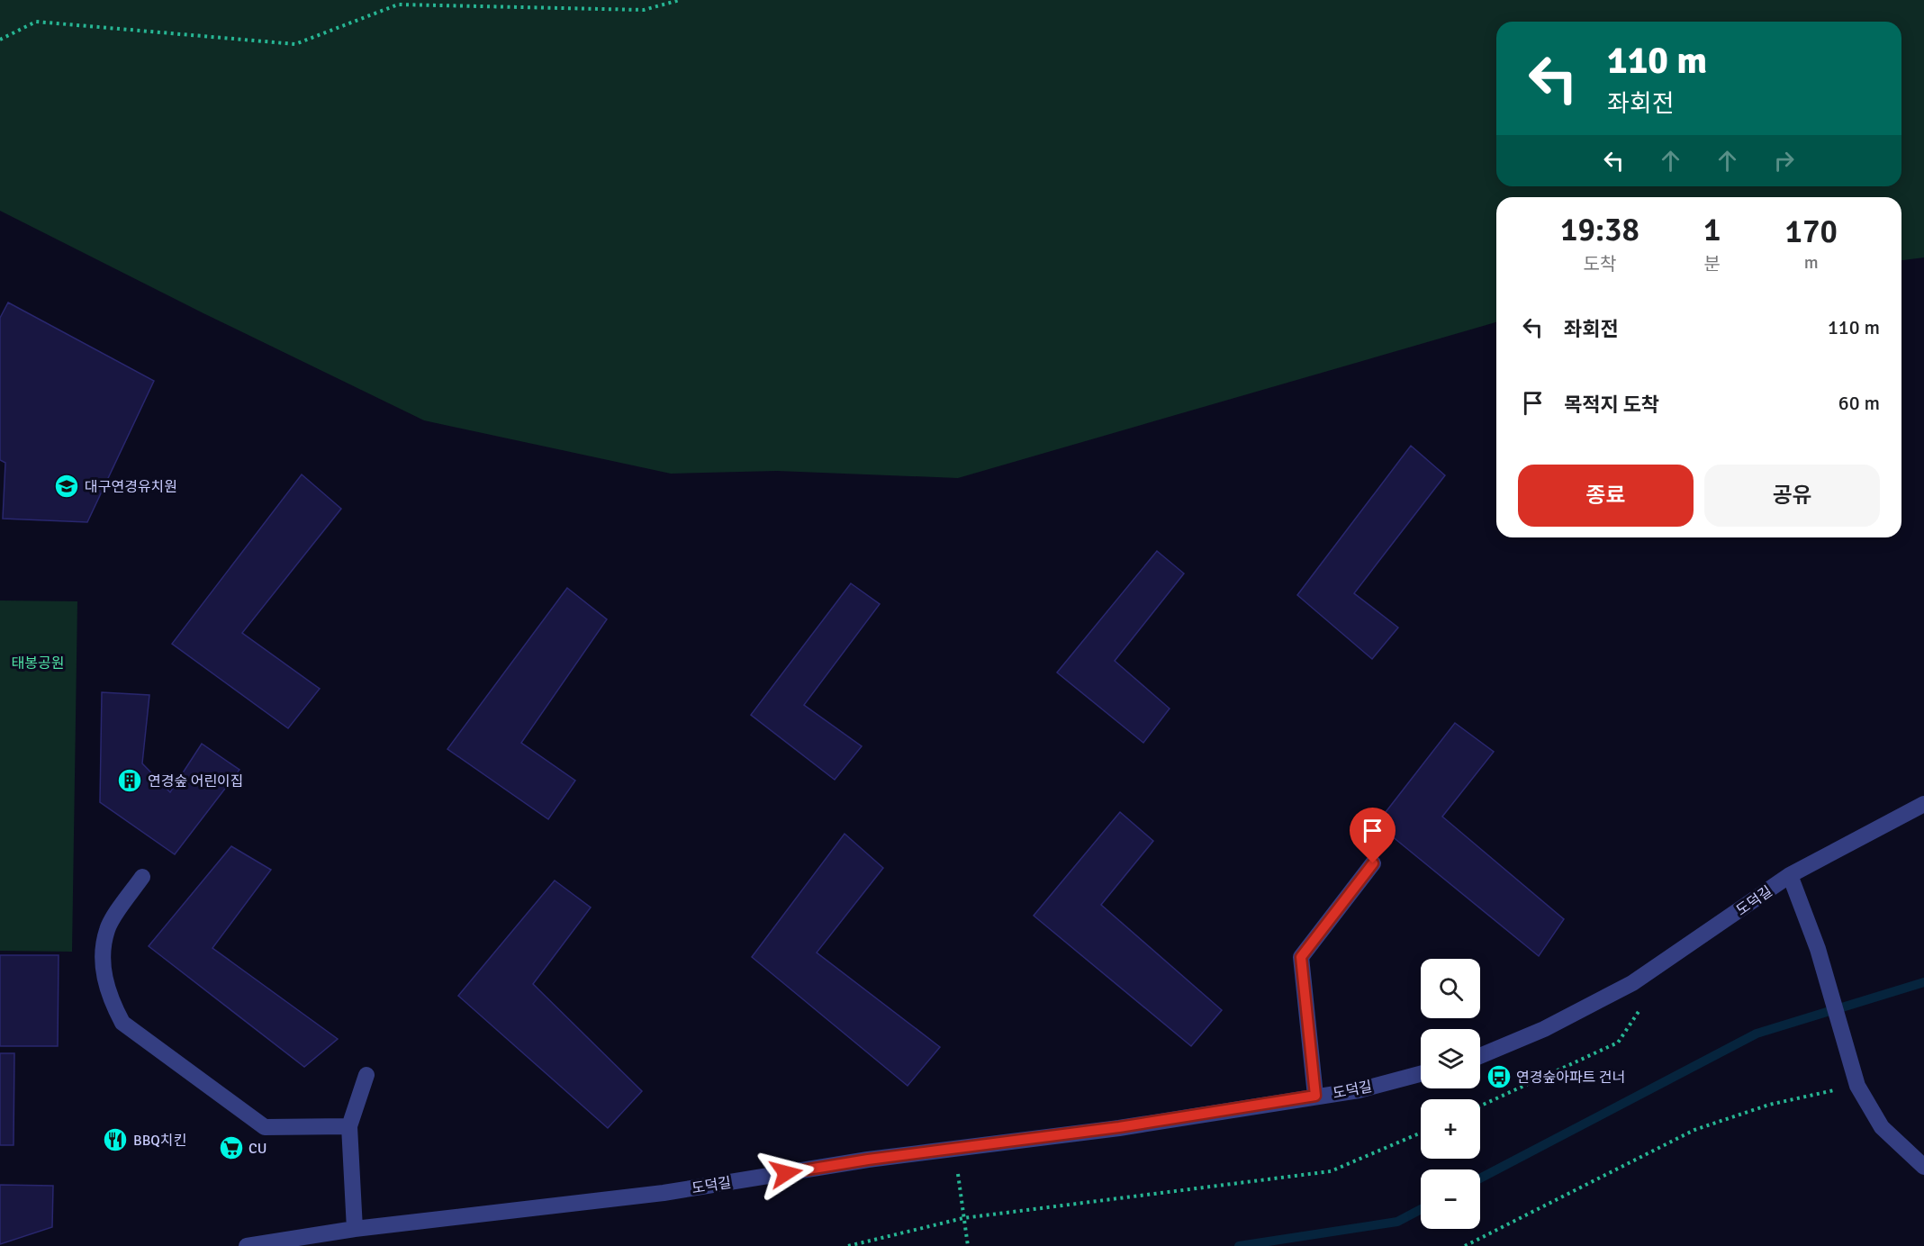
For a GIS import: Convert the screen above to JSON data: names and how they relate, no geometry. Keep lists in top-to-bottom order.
{
  "streets": {
    "street": ["도덕길"]
  },
  "parks": ["태봉공원"],
  "places": {
    "school or university": ["대구연경유치원"],
    "building": ["연경숲 어린이집"],
    "bus stop": ["연경숲아파트 건너"],
    "restaurant": ["BBQ치킨"],
    "supermarket": ["CU"]
  },
  "page": {
    "turn": ["110 m", "좌회전"],
    "eta": [
      "19:38",
      "도착",
      "1",
      "분",
      "170",
      "m"
    ],
    "list": [
      {
        "name": "좌회전",
        "value": "110 m"
      },
      {
        "name": "목적지 도착",
        "value": "60 m"
      }
    ],
    "buttons": ["종료", "공유"],
    "map_buttons": ["+", "−"]
  }
}
